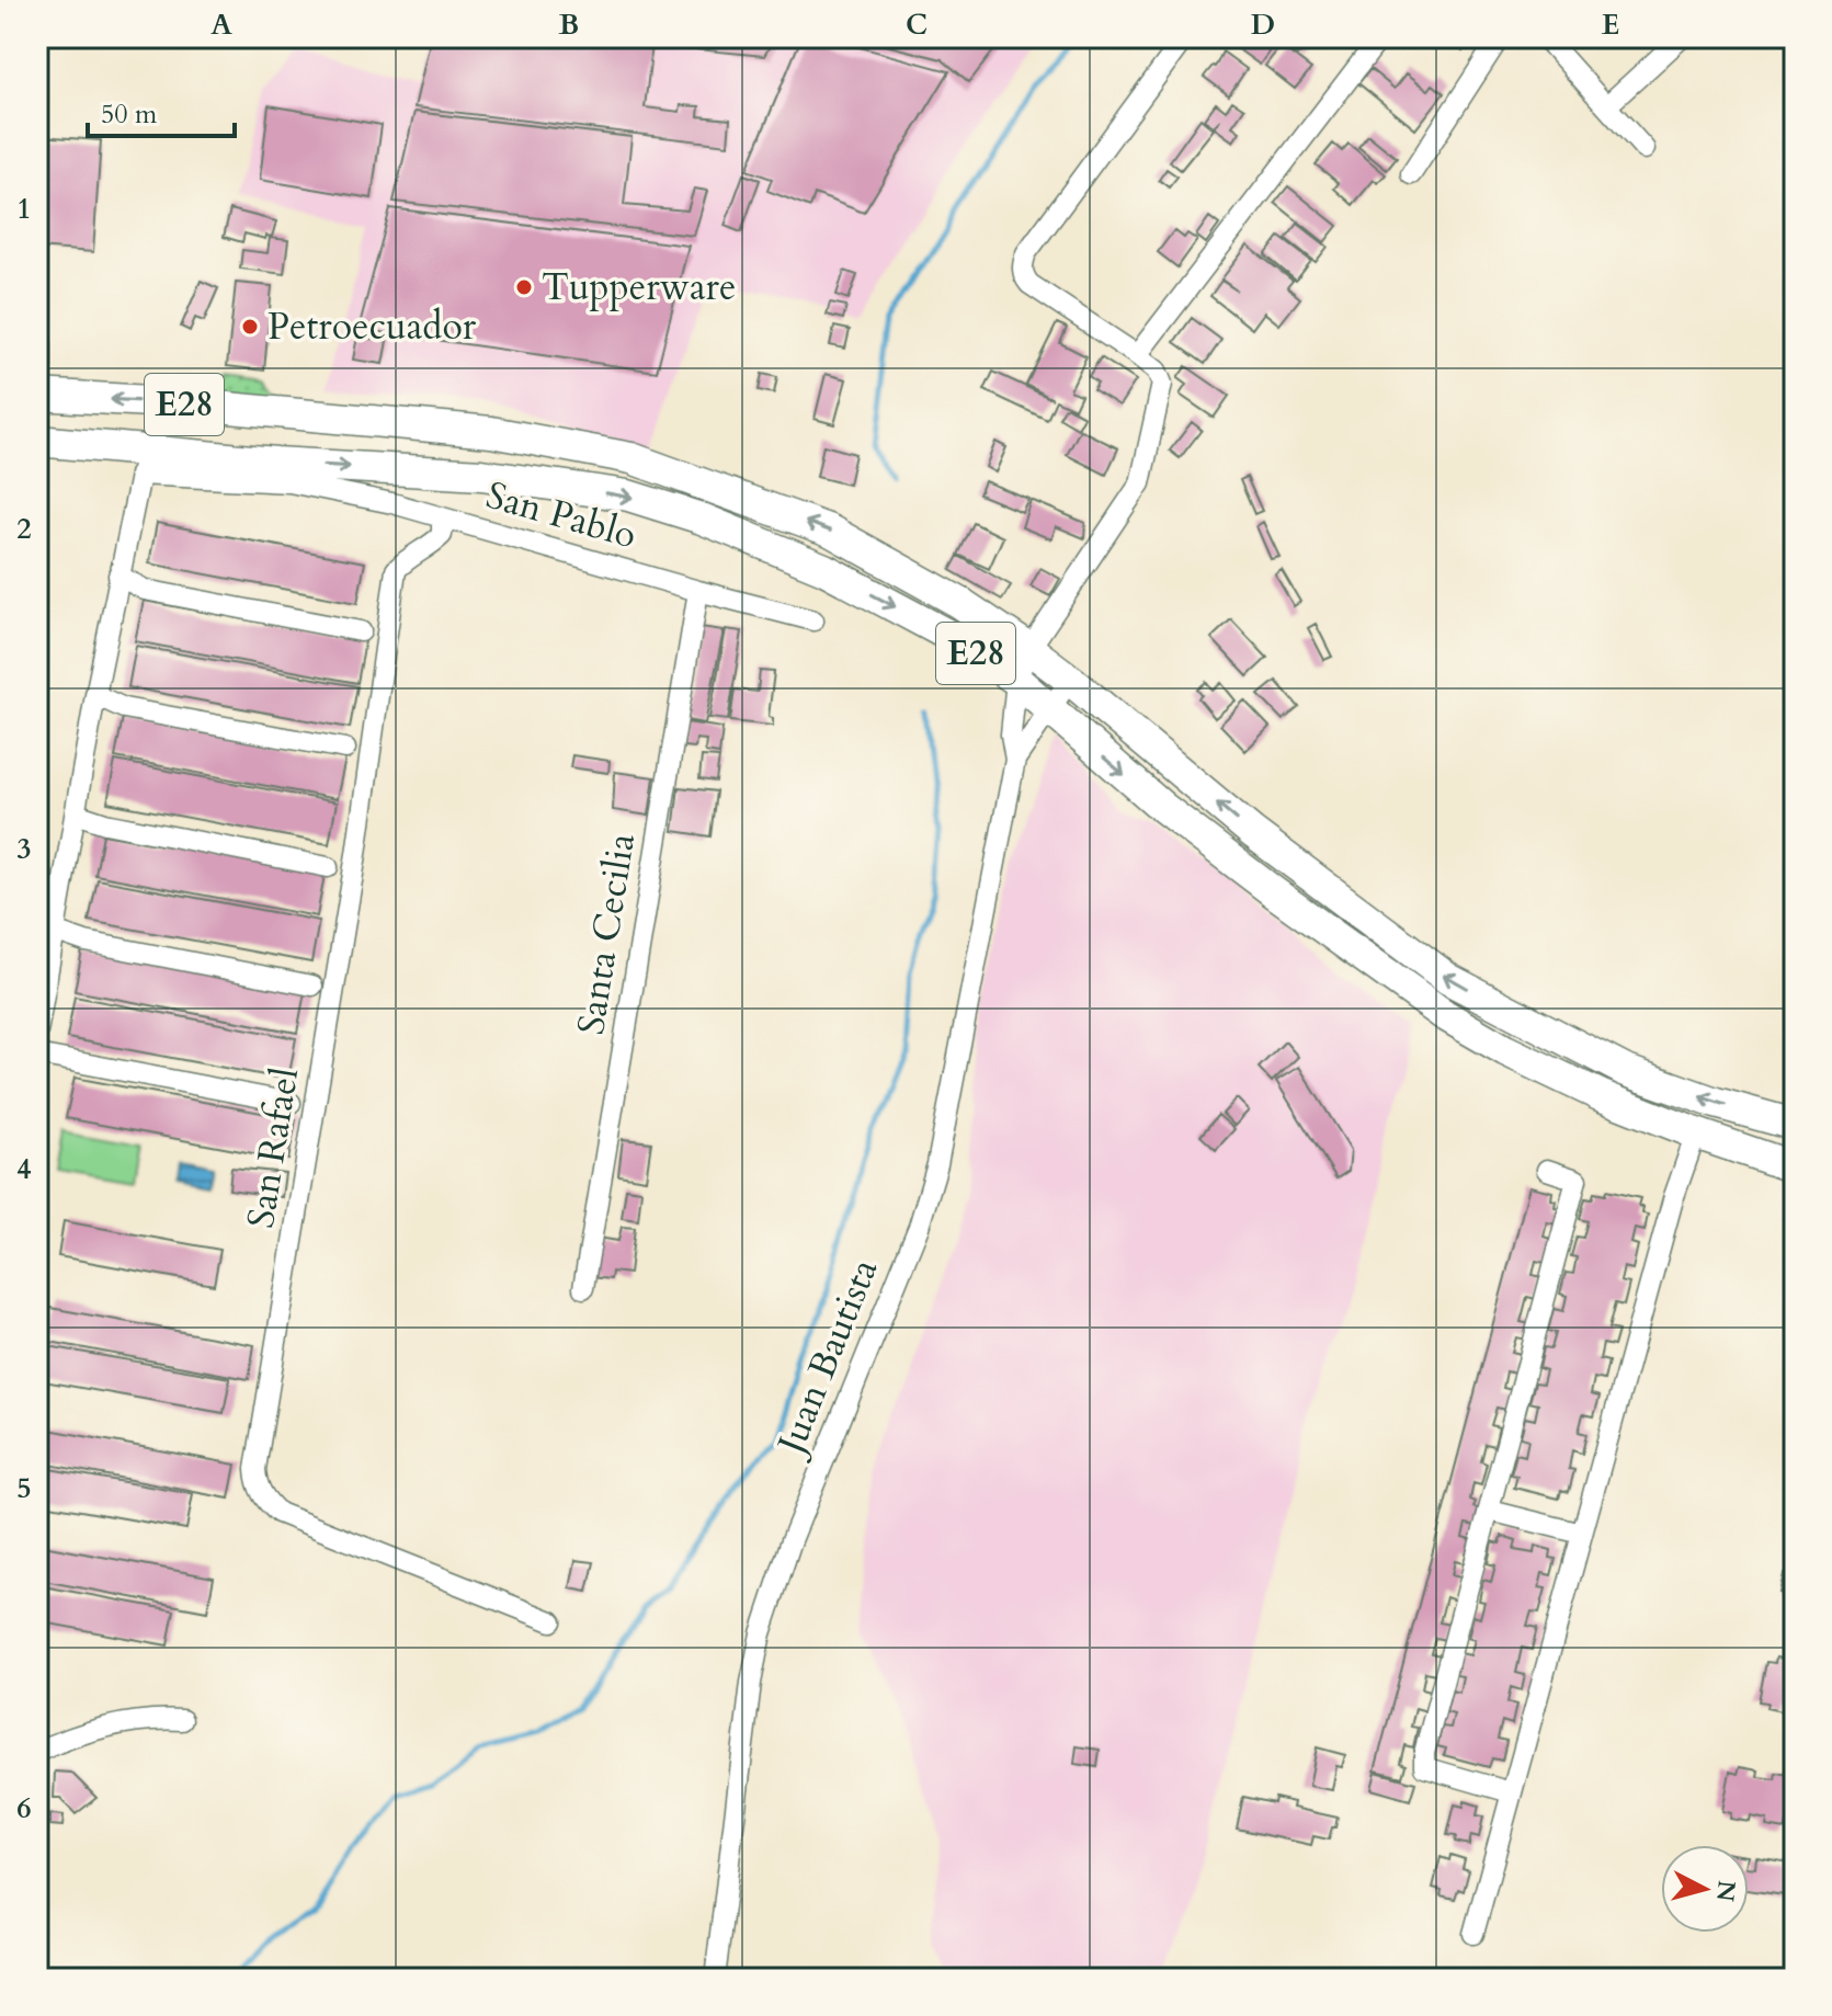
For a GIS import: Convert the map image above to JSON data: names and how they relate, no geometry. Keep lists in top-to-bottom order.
{
  "streets": {
    "main road": ["E28"],
    "street": [
      "San Pablo",
      "Santa Cecilia",
      "San Rafael",
      "Juan Bautista"
    ]
  },
  "crossings": [
    ["E28", "San Pablo"],
    ["E28", "Juan Bautista"],
    ["San Pablo", "Santa Cecilia"],
    ["San Pablo", "San Rafael"]
  ],
  "places": ["Tupperware", "Petroecuador"],
  "scale_bar": "50 m",
  "north": "right",
  "grid": {
    "columns": [
      "A",
      "B",
      "C",
      "D",
      "E"
    ],
    "rows": [
      "1",
      "2",
      "3",
      "4",
      "5",
      "6"
    ]
  }
}
